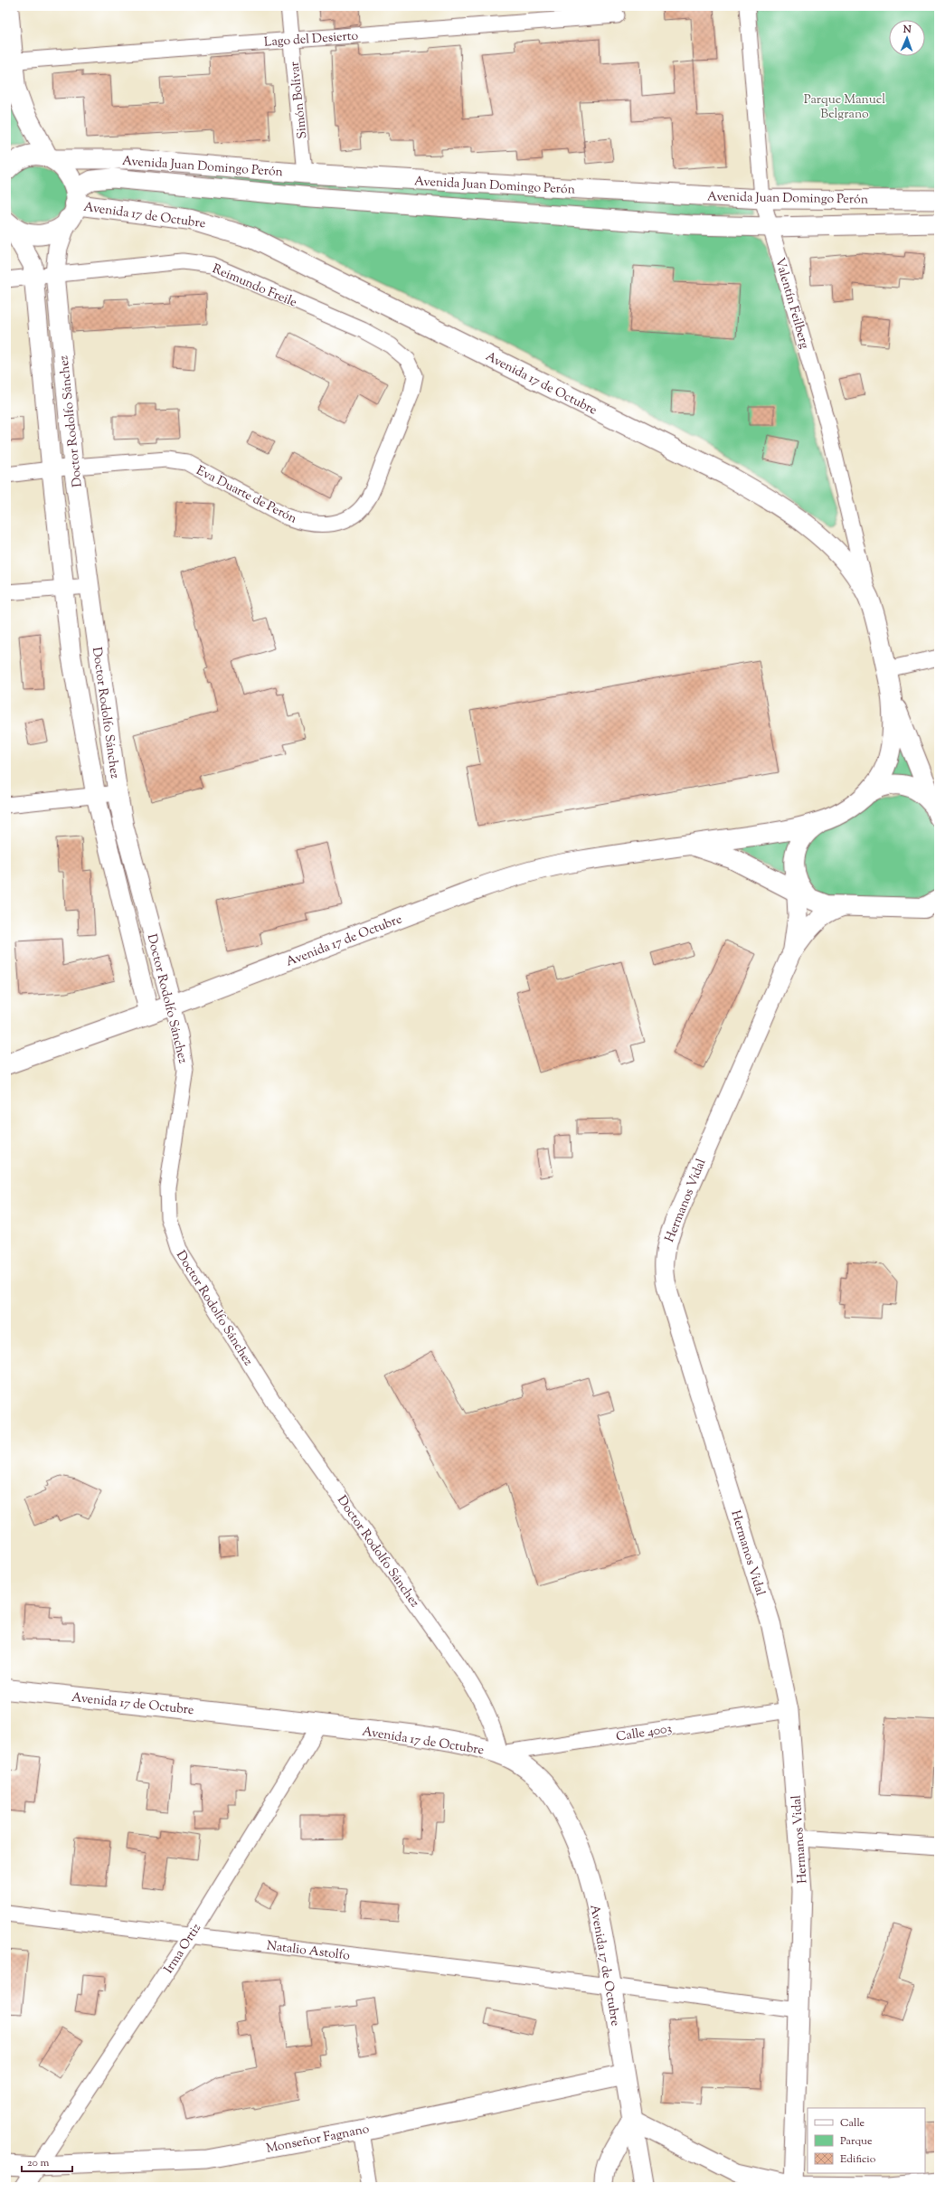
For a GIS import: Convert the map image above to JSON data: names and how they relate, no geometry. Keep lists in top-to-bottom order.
{
  "streets": {
    "main road": ["Avenida 17 de Octubre"],
    "street": [
      "Lago del Desierto",
      "Simón Bolívar",
      "Avenida Juan Domingo Perón",
      "Reimundo Freile",
      "Valentín Feilberg",
      "Doctor Rodolfo Sánchez",
      "Eva Duarte de Perón",
      "Hermanos Vidal",
      "Calle 4003",
      "Irma Ortiz",
      "Natalio Astolfo",
      "Monseñor Fagnano"
    ]
  },
  "crossings": [
    ["Lago del Desierto", "Simón Bolívar"],
    ["Lago del Desierto", "Avenida 17 de Octubre"],
    ["Simón Bolívar", "Avenida Juan Domingo Perón"],
    ["Avenida Juan Domingo Perón", "Avenida 17 de Octubre"],
    ["Avenida Juan Domingo Perón", "Valentín Feilberg"],
    ["Avenida Juan Domingo Perón", "Doctor Rodolfo Sánchez"],
    ["Avenida 17 de Octubre", "Valentín Feilberg"],
    ["Avenida 17 de Octubre", "Doctor Rodolfo Sánchez"],
    ["Avenida 17 de Octubre", "Hermanos Vidal"],
    ["Avenida 17 de Octubre", "Calle 4003"],
    ["Avenida 17 de Octubre", "Irma Ortiz"],
    ["Avenida 17 de Octubre", "Natalio Astolfo"],
    ["Avenida 17 de Octubre", "Monseñor Fagnano"],
    ["Reimundo Freile", "Doctor Rodolfo Sánchez"],
    ["Reimundo Freile", "Eva Duarte de Perón"],
    ["Doctor Rodolfo Sánchez", "Eva Duarte de Perón"],
    ["Doctor Rodolfo Sánchez", "Calle 4003"],
    ["Hermanos Vidal", "Calle 4003"],
    ["Hermanos Vidal", "Natalio Astolfo"],
    ["Irma Ortiz", "Natalio Astolfo"],
    ["Irma Ortiz", "Monseñor Fagnano"]
  ],
  "parks": ["Parque Manuel Belgrano"],
  "legend": ["Calle", "Parque", "Edificio"],
  "scale_bar": "20 m",
  "north": "top"
}
